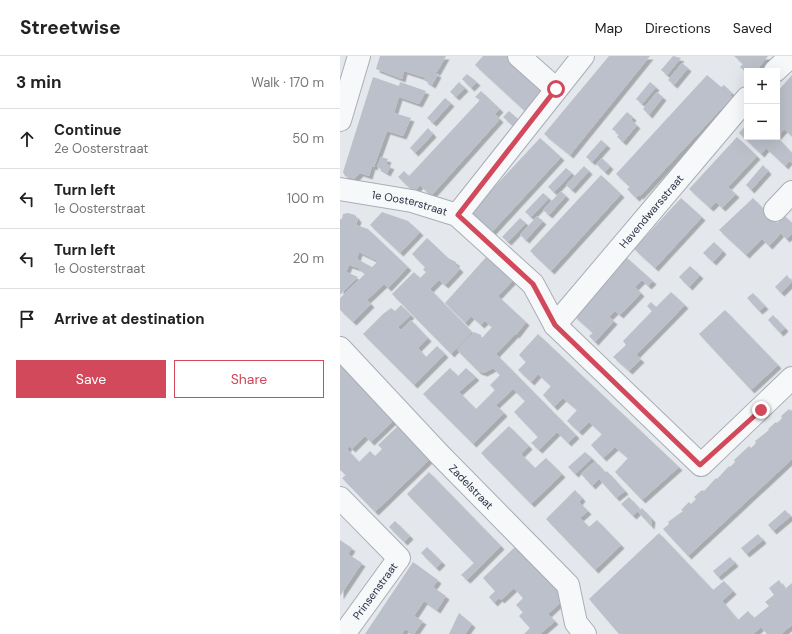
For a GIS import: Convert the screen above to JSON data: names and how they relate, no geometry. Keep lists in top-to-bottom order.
{
  "streets": {
    "street": [
      "1e Oosterstraat",
      "Havendwarsstraat",
      "Zadelstraat",
      "Prinsenstraat"
    ]
  },
  "crossings": [
    ["1e Oosterstraat", "Havendwarsstraat"]
  ],
  "page": {
    "header": "Streetwise",
    "nav": ["Map", "Directions", "Saved"],
    "heading": ["3 min", "Walk · 170 m"],
    "map_buttons": ["+", "−"],
    "list": [
      ["Continue", "2e Oosterstraat", "50 m"],
      ["Turn left", "1e Oosterstraat", "100 m"],
      ["Turn left", "1e Oosterstraat", "20 m"],
      "Arrive at destination"
    ],
    "buttons": ["Save", "Share"]
  }
}
